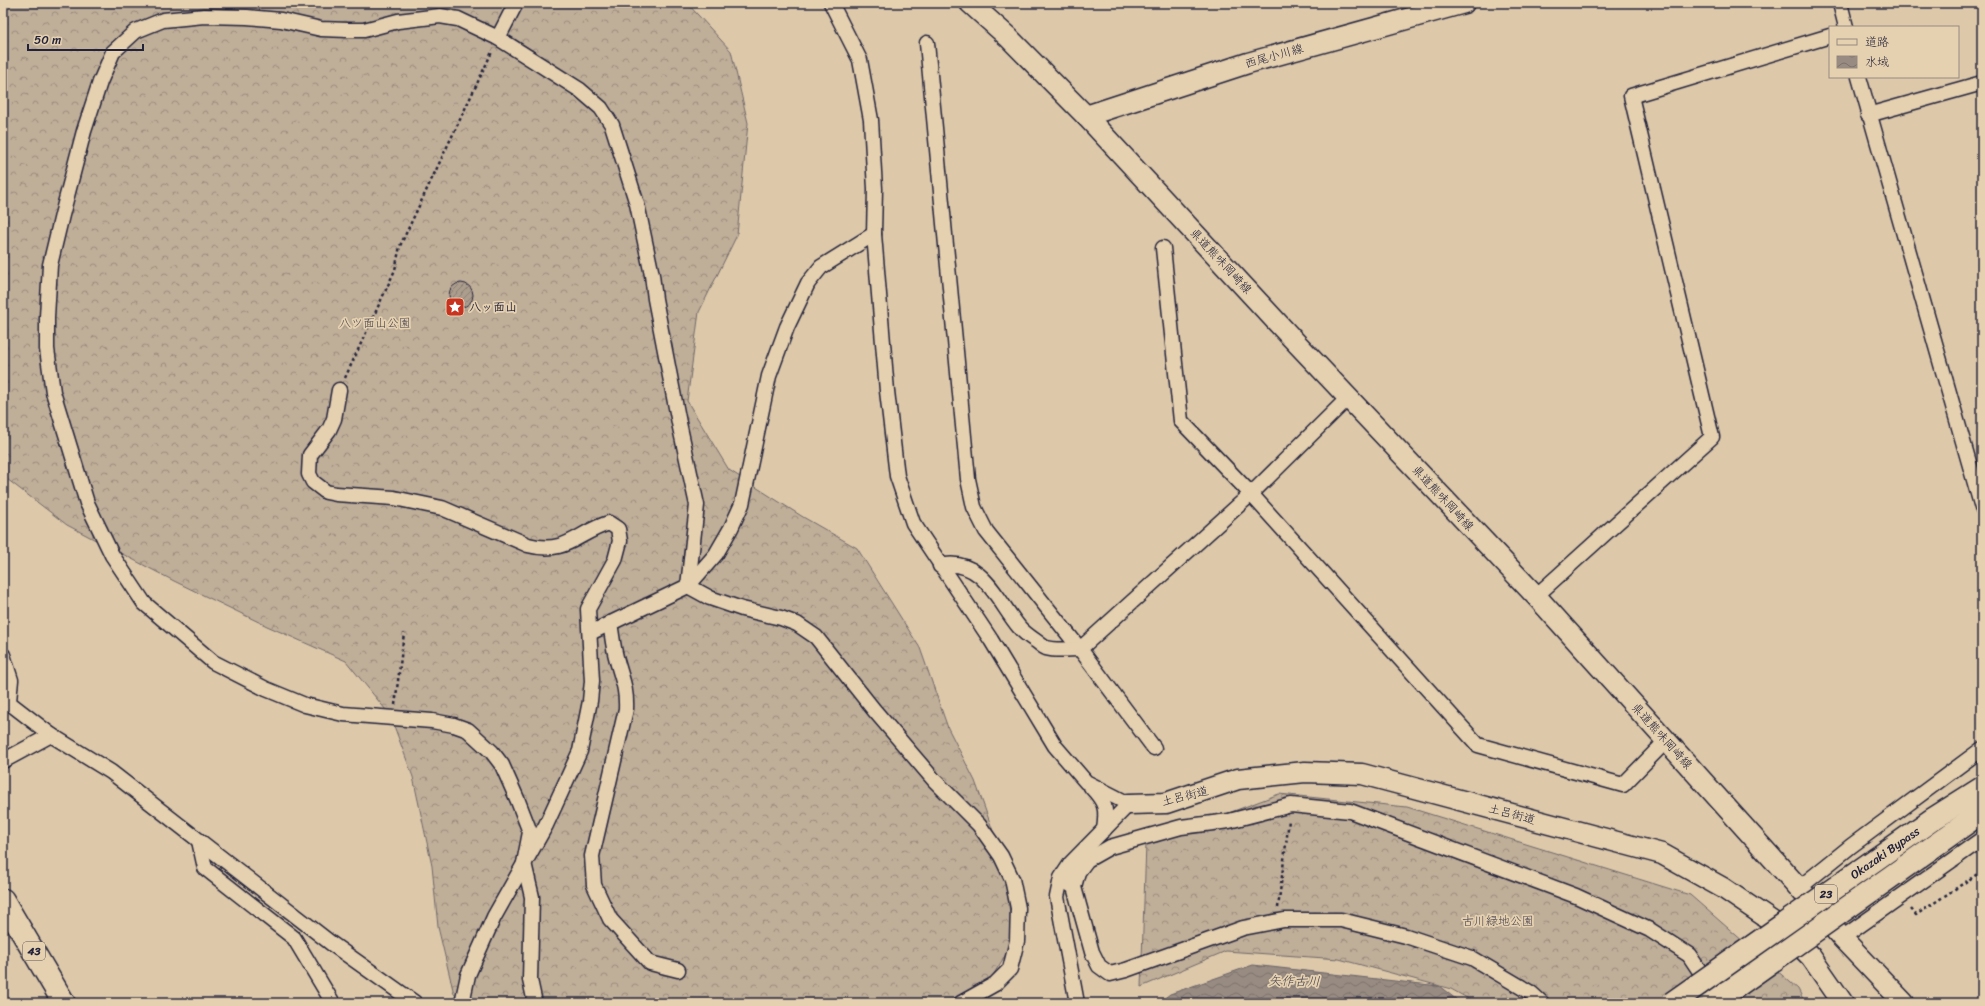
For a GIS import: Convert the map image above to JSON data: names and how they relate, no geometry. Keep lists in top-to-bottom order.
{
  "streets": {
    "main road": [
      "西尾小川線",
      "県道熊味岡崎線",
      "土呂街道",
      "Okazaki Bypass",
      "23",
      "43"
    ]
  },
  "crossings": [
    ["西尾小川線", "県道熊味岡崎線"]
  ],
  "water": ["矢作古川"],
  "parks": ["八ツ面山公園", "古川緑地公園"],
  "places": {
    "place": ["八ッ面山"]
  },
  "legend": ["道路", "水域"],
  "scale_bar": "50 m"
}
